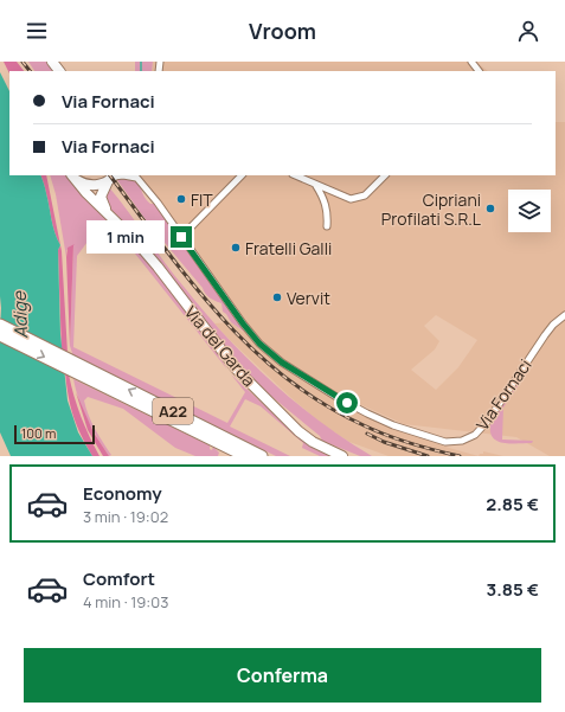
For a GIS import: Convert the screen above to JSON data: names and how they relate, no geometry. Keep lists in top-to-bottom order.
{
  "streets": {
    "highway": ["A22"],
    "main road": ["Via del Garda"],
    "street": ["Via Fornaci"]
  },
  "crossings": [
    ["Via del Garda", "Via Fornaci"]
  ],
  "water": ["Adige"],
  "places": [
    "FIT",
    "Cipriani Profilati S.R.L",
    "Fratelli Galli",
    "Vervit"
  ],
  "scale_bar": "100 m",
  "page": {
    "header": "Vroom",
    "banner": ["Via Fornaci", "Via Fornaci"],
    "bubble": "1 min",
    "scale": "100 m",
    "list": [
      {
        "name": "Economy",
        "note": "3 min · 19:02",
        "value": "2.85 €"
      },
      {
        "name": "Comfort",
        "note": "4 min · 19:03",
        "value": "3.85 €"
      }
    ],
    "buttons": "Conferma"
  }
}
